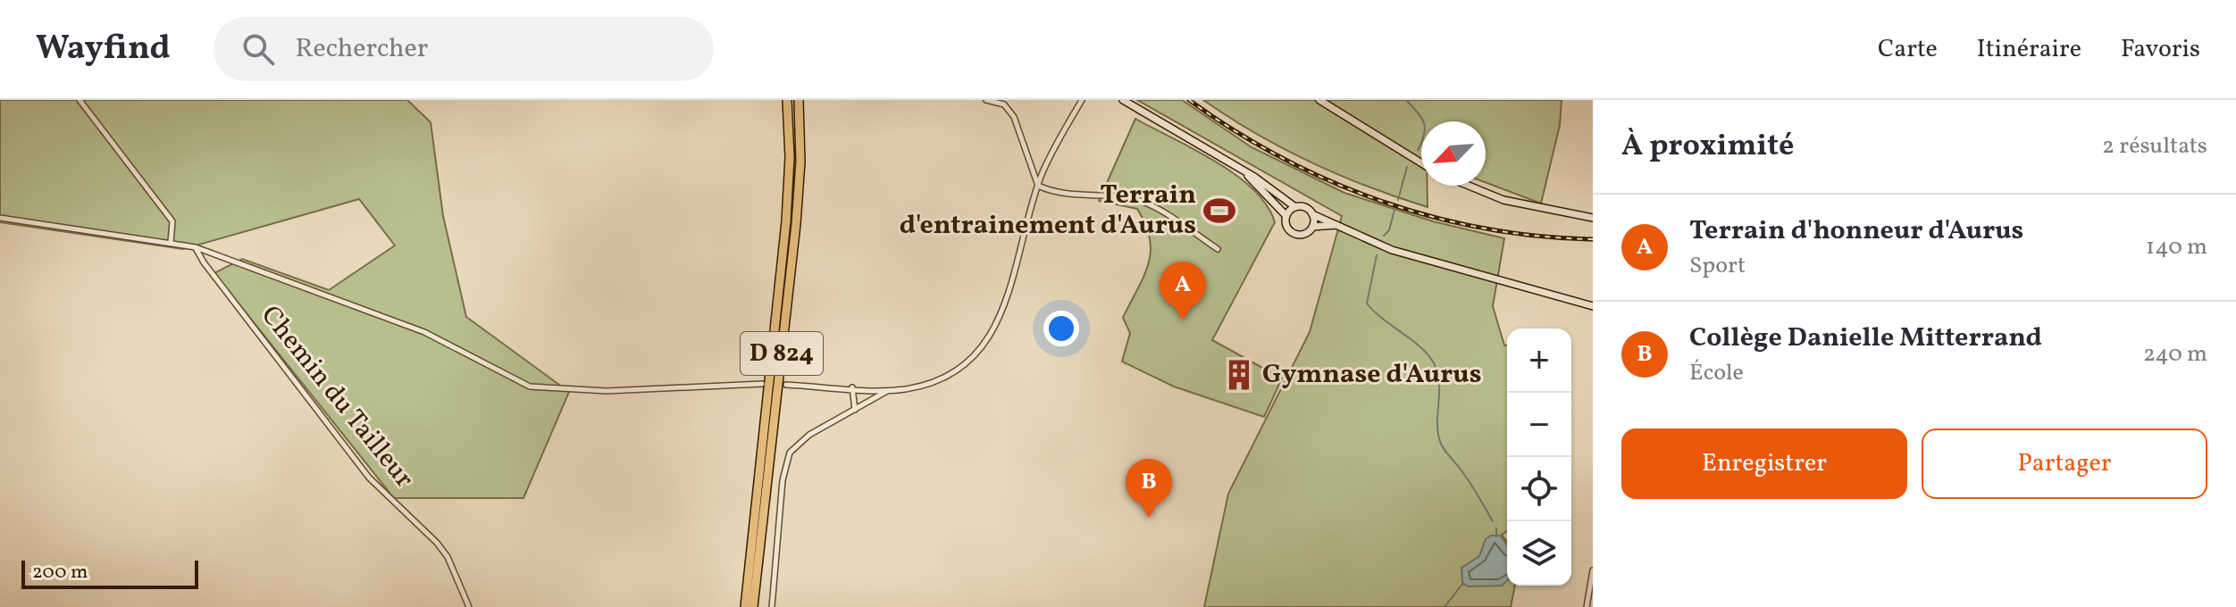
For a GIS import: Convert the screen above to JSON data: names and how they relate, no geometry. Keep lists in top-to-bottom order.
{
  "streets": {
    "highway": ["D 824"],
    "street": ["Chemin du Tailleur"]
  },
  "places": {
    "sports": ["Terrain d'entrainement d'Aurus"],
    "building": ["Gymnase d'Aurus"]
  },
  "scale_bar": "200 m",
  "north": "bottom left",
  "page": {
    "header": "Wayfind",
    "search": "Rechercher",
    "nav": ["Carte", "Itinéraire", "Favoris"],
    "heading": ["À proximité", "2 résultats"],
    "list": [
      {
        "mark": "A",
        "name": "Terrain d'honneur d'Aurus",
        "note": "Sport",
        "value": "140 m"
      },
      {
        "mark": "B",
        "name": "Collège Danielle Mitterrand",
        "note": "École",
        "value": "240 m"
      }
    ],
    "pins": ["A", "B"],
    "map_buttons": ["+", "−"],
    "buttons": ["Enregistrer", "Partager"],
    "scale": "200 m"
  }
}
